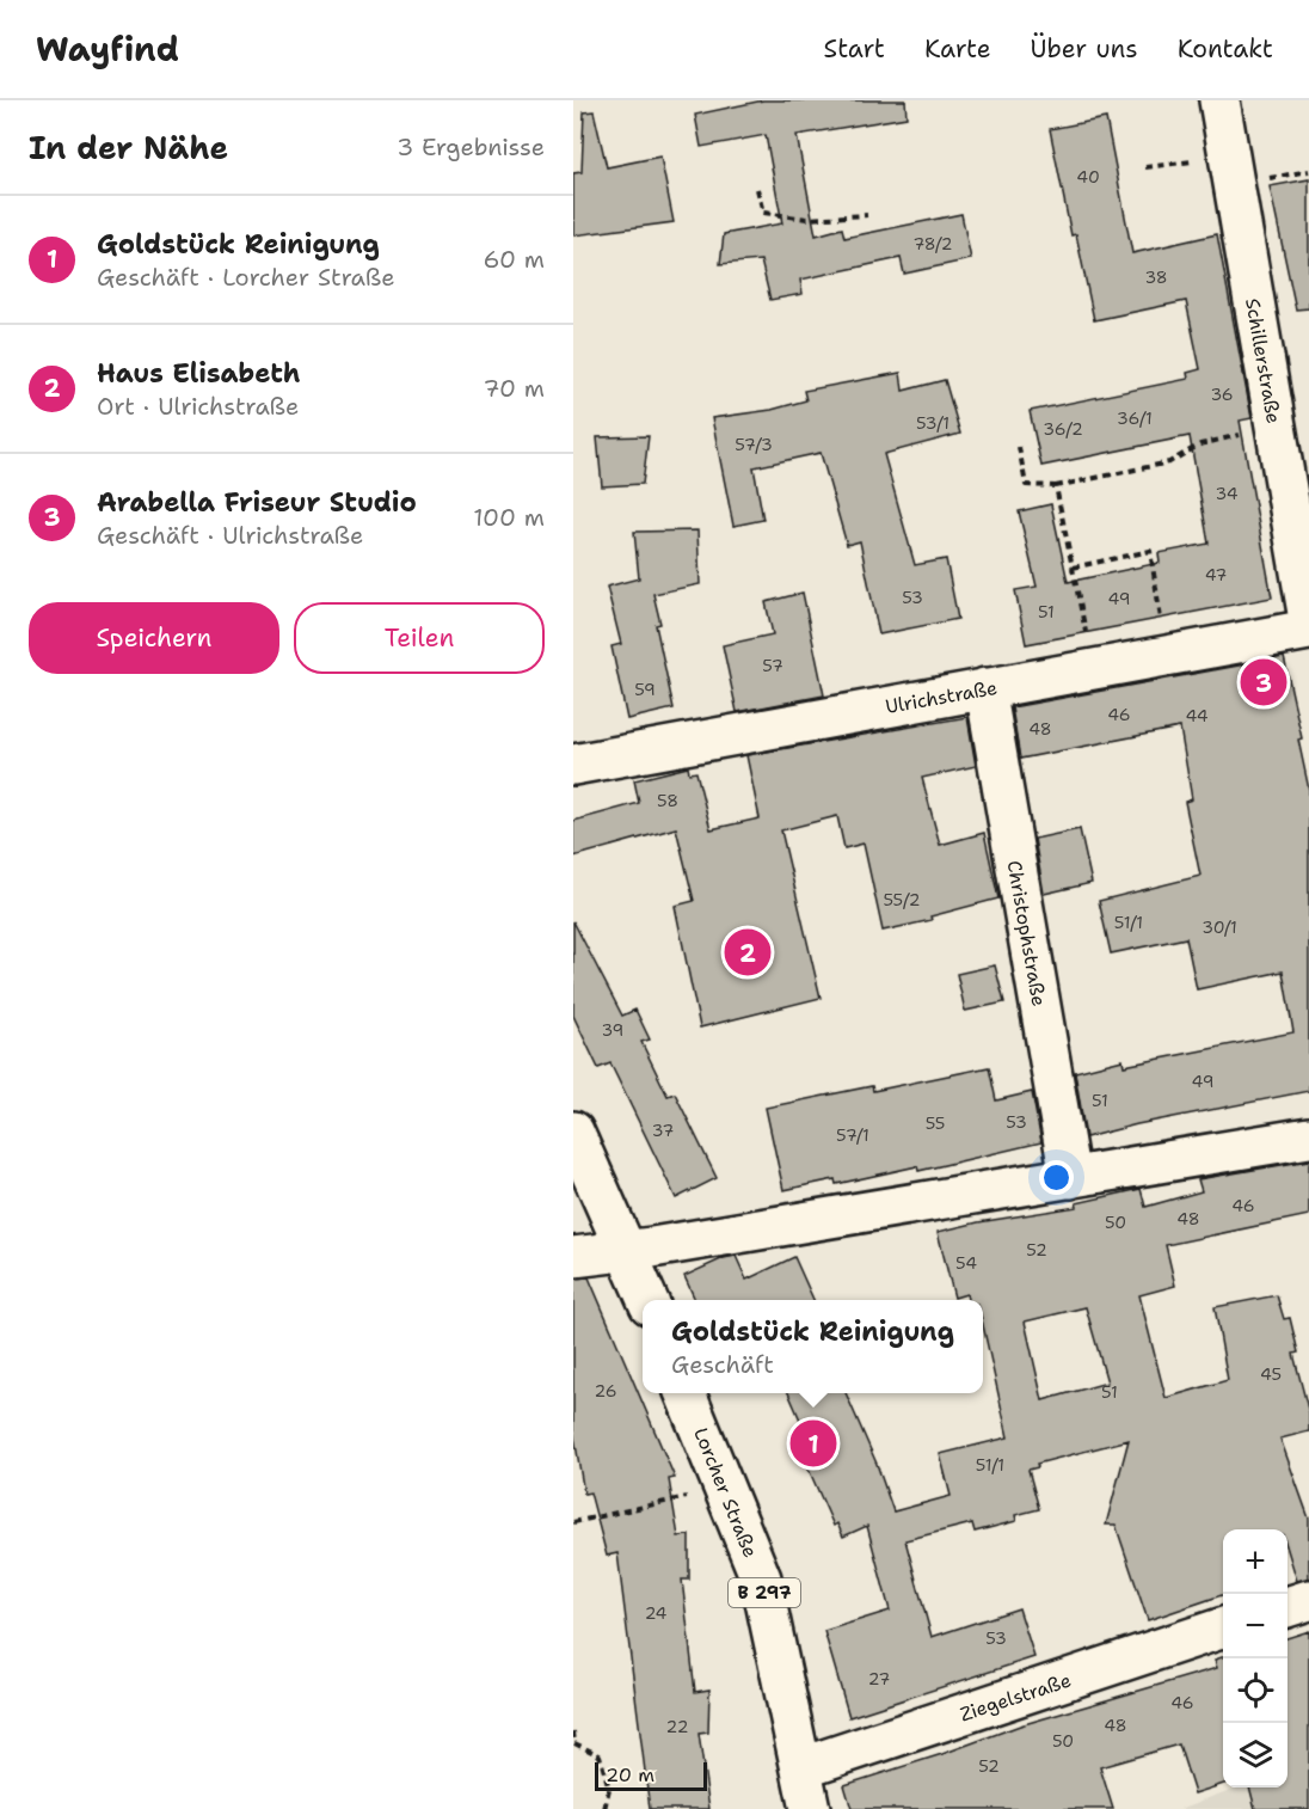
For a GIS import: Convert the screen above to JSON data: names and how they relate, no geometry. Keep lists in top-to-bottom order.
{
  "streets": {
    "street": [
      "Schillerstraße",
      "Ulrichstraße",
      "Christophstraße",
      "Lorcher Straße",
      "B 297",
      "Ziegelstraße"
    ]
  },
  "crossings": [
    ["Ulrichstraße", "Christophstraße"],
    ["Lorcher Straße", "Ziegelstraße"]
  ],
  "house_numbers": [
    "40",
    "78/2",
    "38",
    "36",
    "36/1",
    "53/1",
    "36/2",
    "57/3",
    "34",
    "47",
    "53",
    "49",
    "51",
    "57",
    "59",
    "46",
    "44",
    "48",
    "58",
    "55/2",
    "51/1",
    "30/1",
    "39",
    "49",
    "51",
    "53",
    "55",
    "37",
    "57/1",
    "46",
    "48",
    "50",
    "52",
    "54",
    "45",
    "26",
    "51",
    "51/1",
    "24",
    "53",
    "27",
    "46",
    "48",
    "22",
    "50",
    "52"
  ],
  "scale_bar": "20 m",
  "page": {
    "header": "Wayfind",
    "nav": [
      "Start",
      "Karte",
      "Über uns",
      "Kontakt"
    ],
    "heading": ["In der Nähe", "3 Ergebnisse"],
    "list": [
      {
        "mark": "1",
        "name": "Goldstück Reinigung",
        "note": "Geschäft · Lorcher Straße",
        "value": "60 m"
      },
      {
        "mark": "2",
        "name": "Haus Elisabeth",
        "note": "Ort · Ulrichstraße",
        "value": "70 m"
      },
      {
        "mark": "3",
        "name": "Arabella Friseur Studio",
        "note": "Geschäft · Ulrichstraße",
        "value": "100 m"
      }
    ],
    "buttons": ["Speichern", "Teilen"],
    "pins": ["3", "2", "1"],
    "popup": ["Goldstück Reinigung", "Geschäft"],
    "map_buttons": ["+", "−"],
    "scale": "20 m"
  }
}
